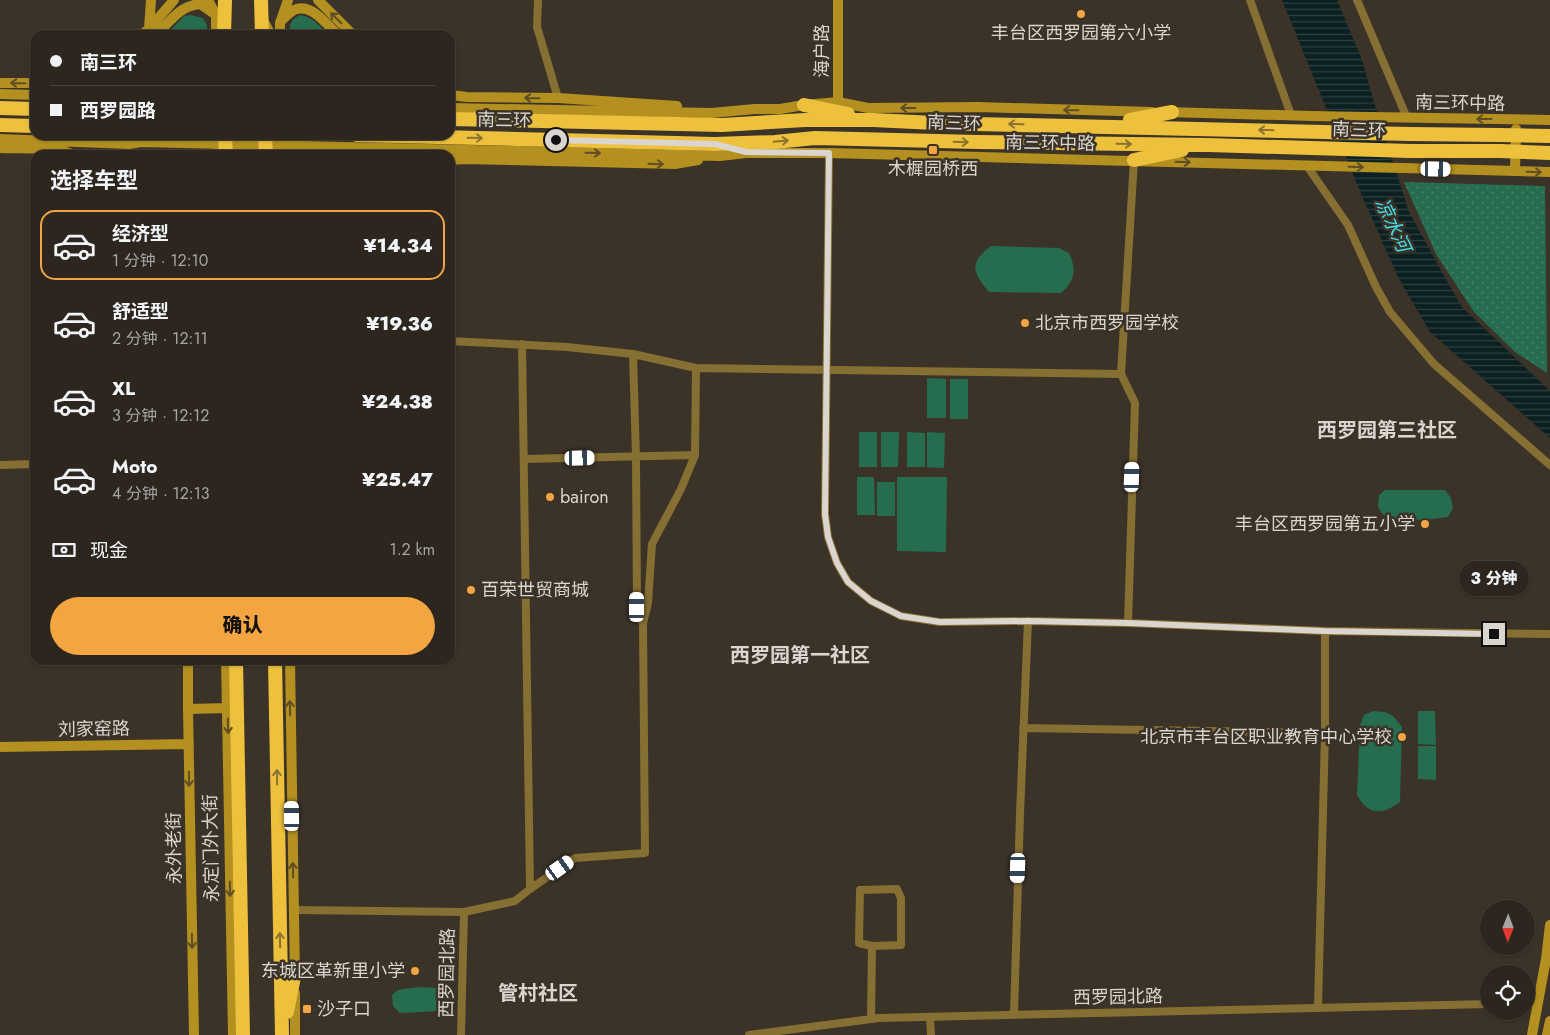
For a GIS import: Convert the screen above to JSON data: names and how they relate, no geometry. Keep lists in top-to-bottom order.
{
  "streets": {
    "highway": ["南三环", "永定门外大街"],
    "street": [
      "海户路",
      "南三环中路",
      "刘家窑路",
      "永外老街",
      "西罗园北路"
    ]
  },
  "crossings": [
    ["海户路", "南三环中路"],
    ["刘家窑路", "永外老街"]
  ],
  "one_way": ["永外老街"],
  "districts": ["西罗园第三社区", "西罗园第一社区", "管村社区"],
  "water": ["凉水河"],
  "places": {
    "other": [
      "丰台区西罗园第六小学",
      "北京市西罗园学校",
      "bairon",
      "丰台区西罗园第五小学",
      "百荣世贸商城",
      "北京市丰台区职业教育中心学校",
      "东城区革新里小学"
    ],
    "transit": ["木樨园桥西", "沙子口"]
  },
  "north": "bottom",
  "page": {
    "banner": ["南三环", "西罗园路"],
    "heading": "选择车型",
    "list": [
      {
        "name": "经济型",
        "note": "1 分钟 · 12:10",
        "value": "¥14.34"
      },
      {
        "name": "舒适型",
        "note": "2 分钟 · 12:11",
        "value": "¥19.36"
      },
      {
        "name": "XL",
        "note": "3 分钟 · 12:12",
        "value": "¥24.38"
      },
      {
        "name": "Moto",
        "note": "4 分钟 · 12:13",
        "value": "¥25.47"
      }
    ],
    "pay": ["现金", "1.2 km"],
    "bubble": "3 分钟",
    "buttons": "确认"
  }
}
